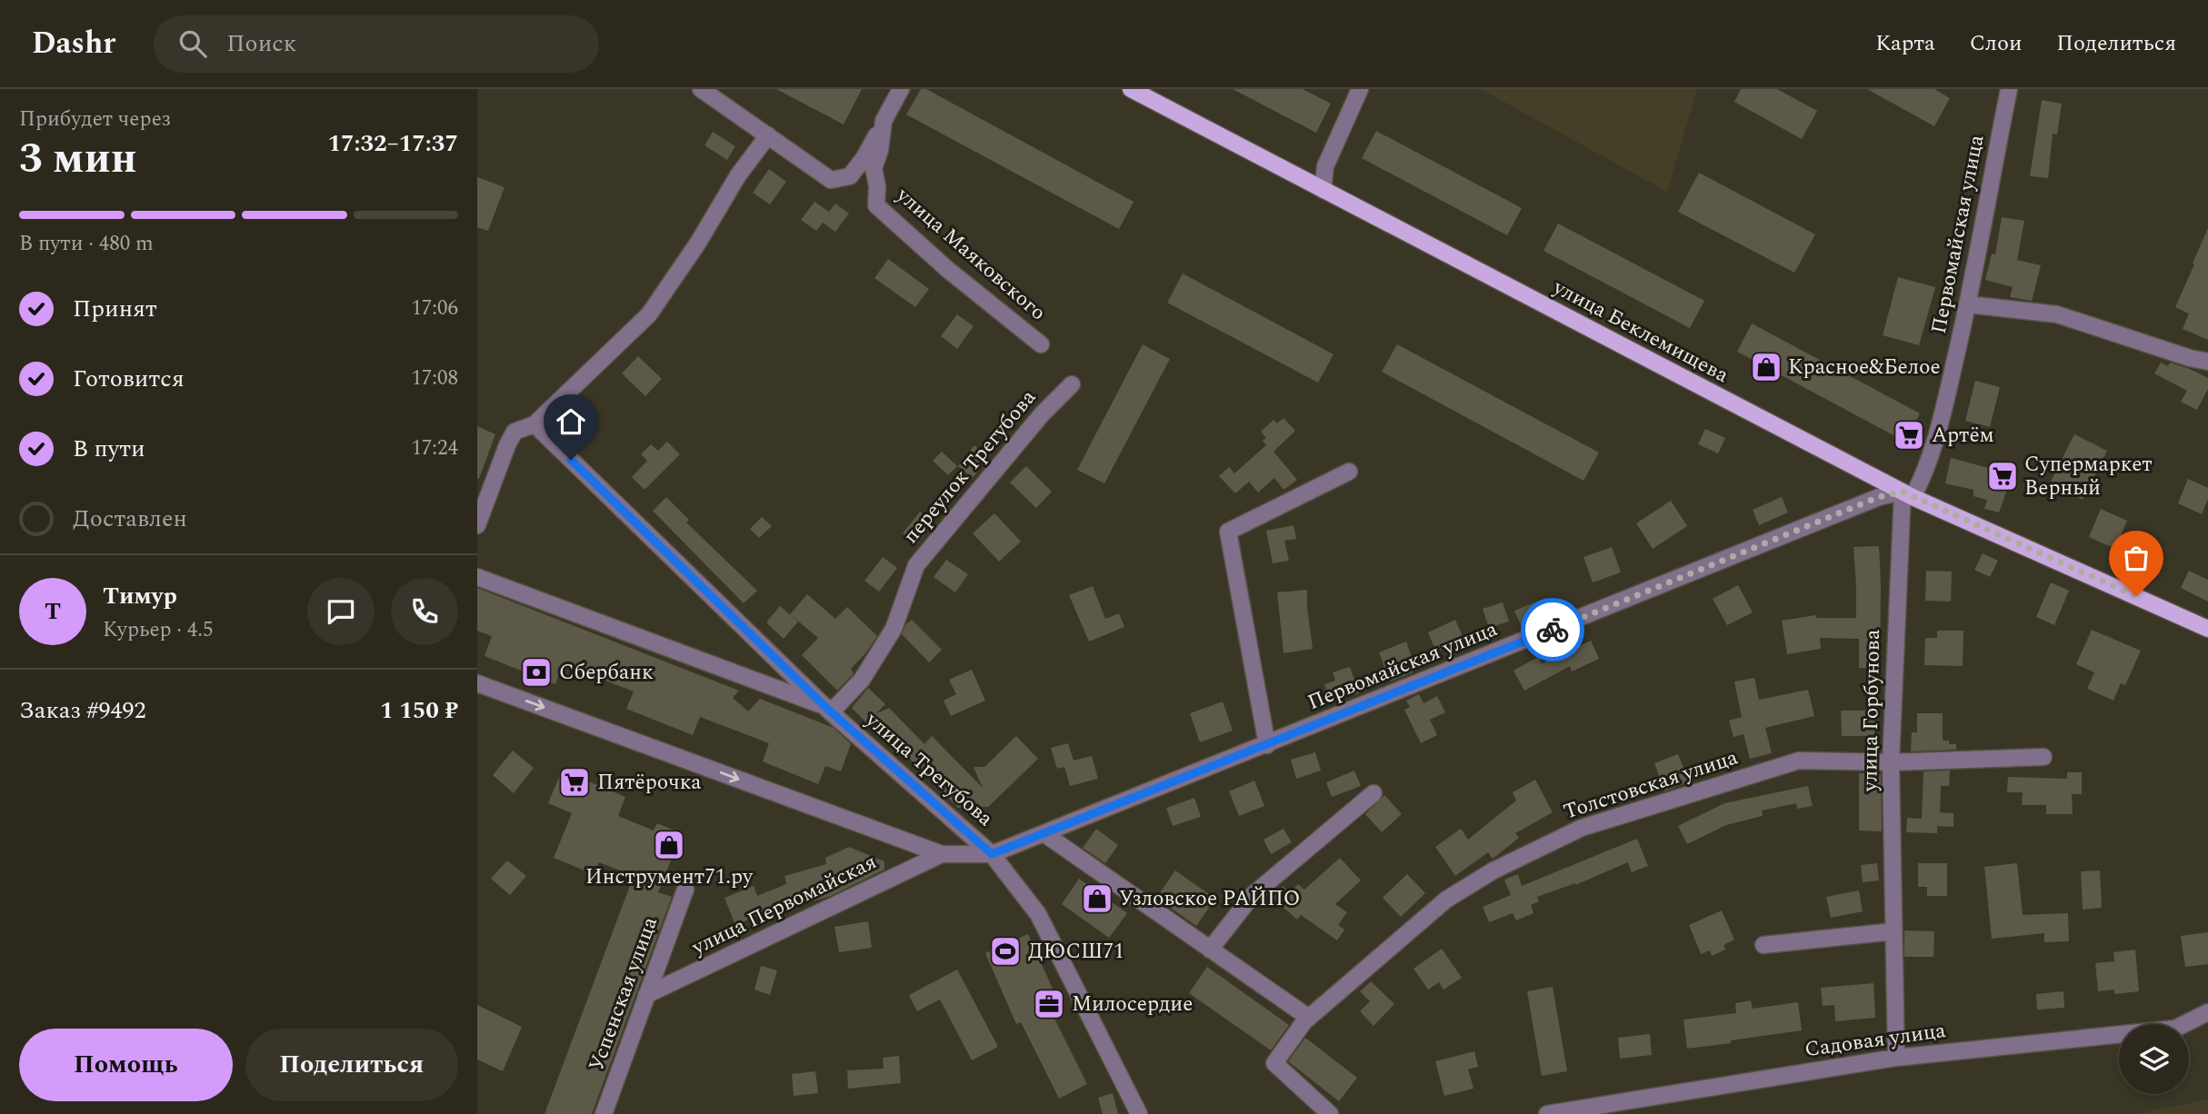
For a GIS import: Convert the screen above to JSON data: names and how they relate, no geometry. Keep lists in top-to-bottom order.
{
  "streets": {
    "main road": ["улица Беклемищева"],
    "street": [
      "Первомайская улица",
      "улица Маяковского",
      "переулок Трегубова",
      "улица Горбунова",
      "улица Трегубова",
      "Толстовская улица",
      "улица Первомайская",
      "Успенская улица",
      "Садовая улица"
    ]
  },
  "crossings": [
    ["Первомайская улица", "улица Беклемищева"],
    ["Первомайская улица", "улица Горбунова"],
    ["Первомайская улица", "улица Трегубова"],
    ["улица Беклемищева", "улица Горбунова"],
    ["переулок Трегубова", "улица Трегубова"],
    ["улица Горбунова", "Толстовская улица"],
    ["улица Горбунова", "Садовая улица"],
    ["улица Трегубова", "улица Первомайская"],
    ["улица Первомайская", "Успенская улица"]
  ],
  "places": {
    "shop": ["Красное&Белое", "Инструмент71.ру", "Узловское РАЙПО"],
    "supermarket": ["Артём", "Супермаркет Верный", "Пятёрочка"],
    "bank": ["Сбербанк"],
    "sports": ["ДЮСШ71"],
    "office": ["Милосердие"]
  },
  "page": {
    "header": "Dashr",
    "search": "Поиск",
    "nav": ["Карта", "Слои", "Поделиться"],
    "heading": ["3 мин", "Прибудет через", "17:32–17:37"],
    "panel": [
      "Тимур",
      "Курьер · 4.5",
      "Заказ #9492",
      "1 150 ₽"
    ],
    "bar": "В пути · 480 m",
    "list": [
      ["Принят", "17:06"],
      ["Готовится", "17:08"],
      ["В пути", "17:24"],
      "Доставлен"
    ],
    "round": "Т",
    "buttons": ["Помощь", "Поделиться"]
  }
}
